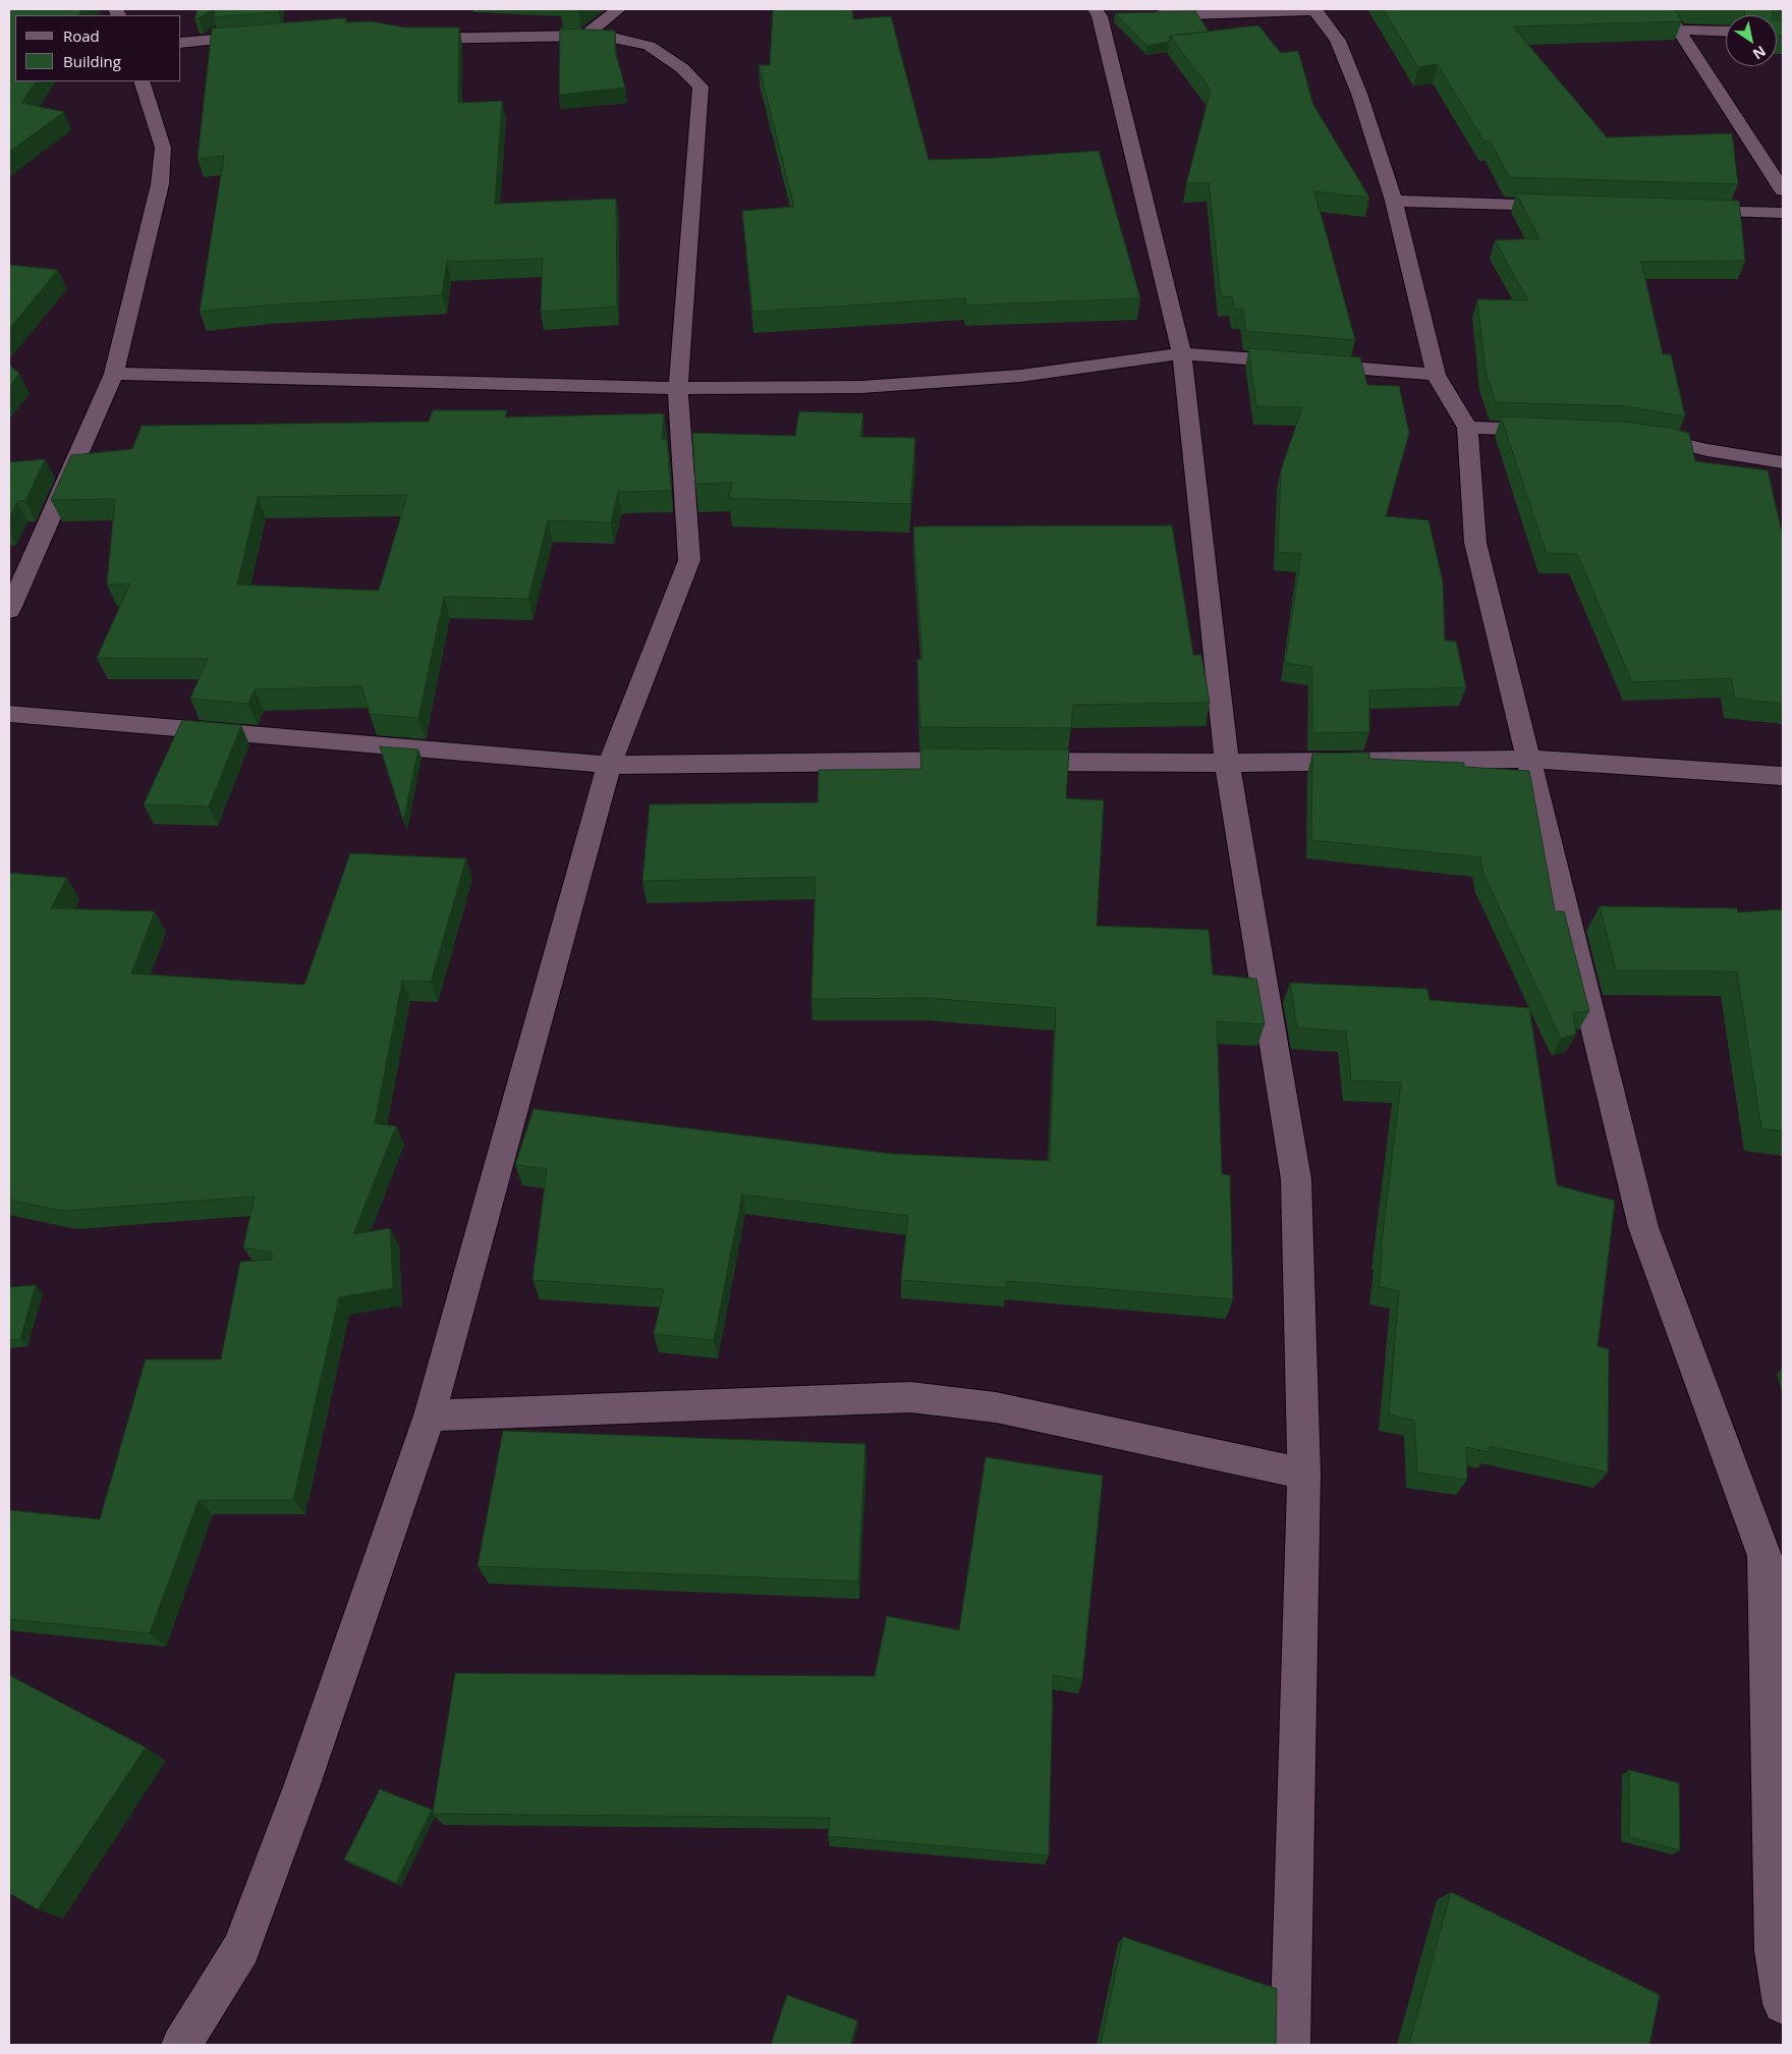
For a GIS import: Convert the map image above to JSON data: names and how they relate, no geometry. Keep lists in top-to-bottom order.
{
  "legend": ["Road", "Building"],
  "north": "bottom right"
}
